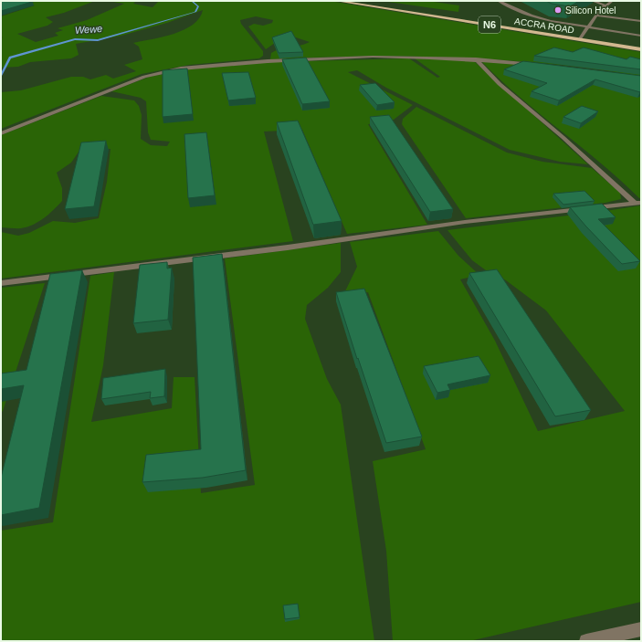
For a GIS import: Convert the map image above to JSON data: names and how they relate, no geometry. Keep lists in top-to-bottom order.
{
  "streets": {
    "highway": ["N6", "ACCRA ROAD"]
  },
  "water": ["Wewe"],
  "places": ["Silicon Hotel"]
}
